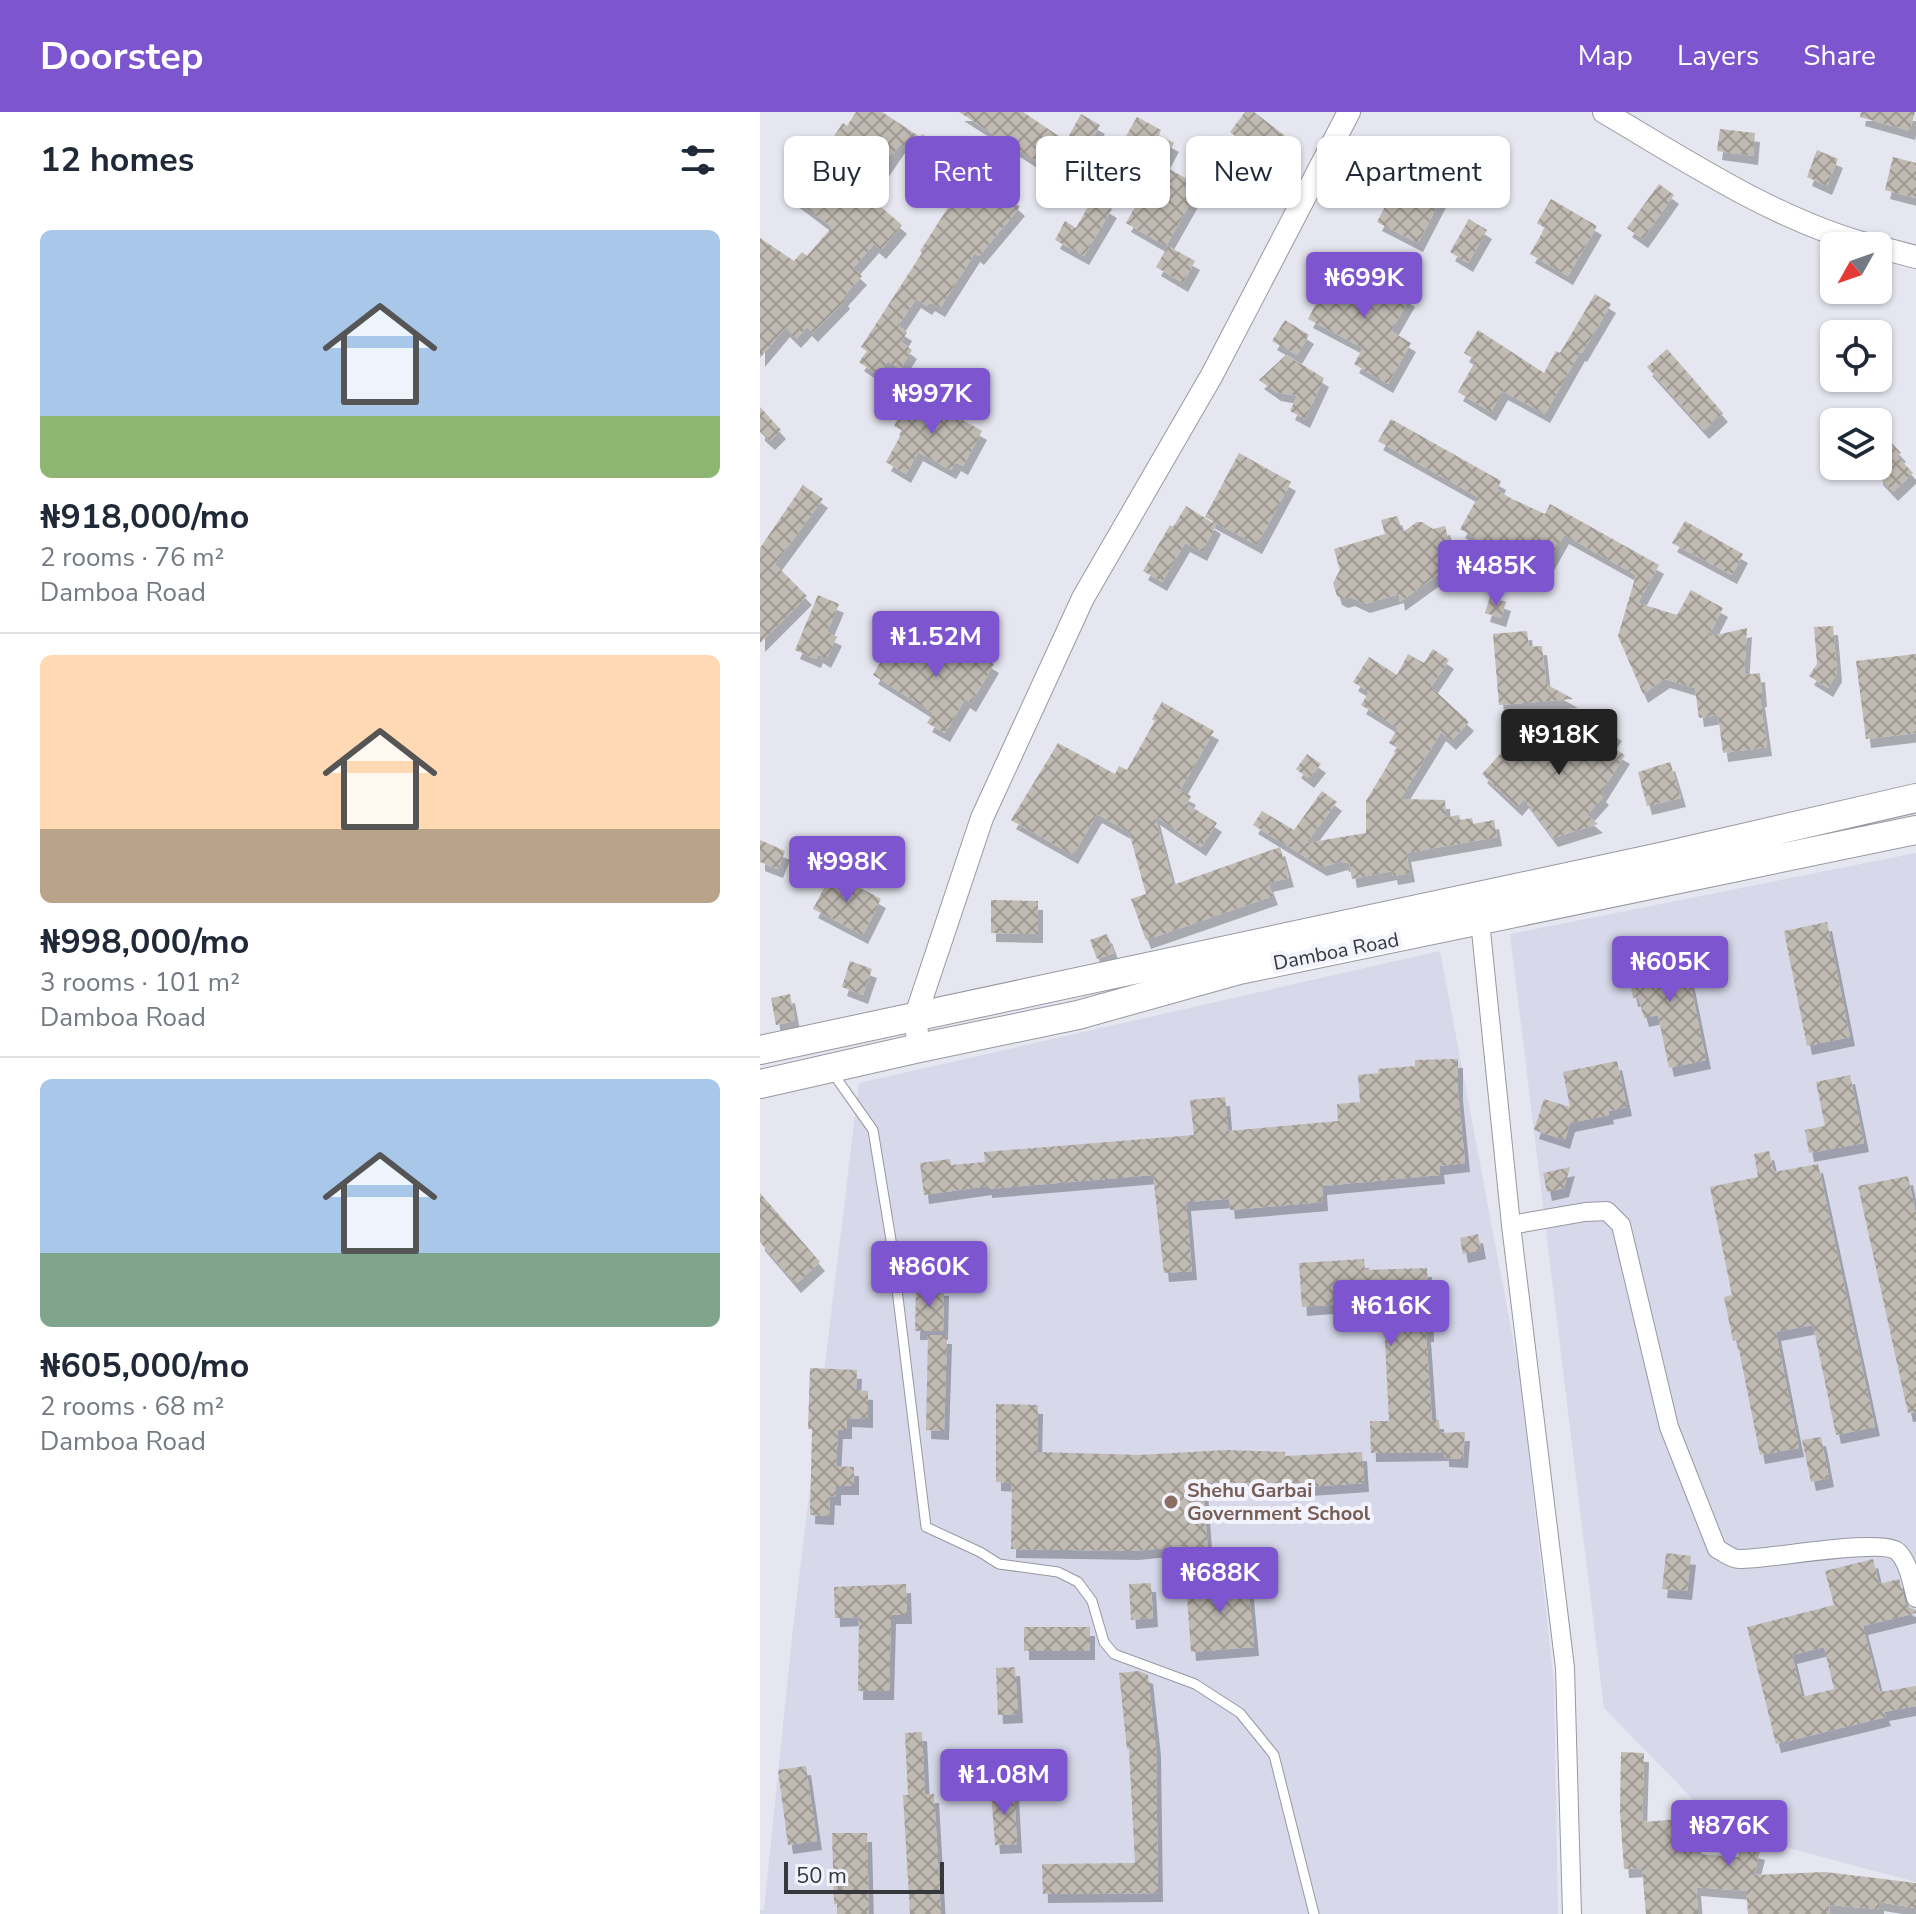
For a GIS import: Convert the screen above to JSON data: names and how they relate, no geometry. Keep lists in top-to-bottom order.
{
  "streets": {
    "main road": ["Damboa Road"]
  },
  "places": ["Shehu Garbai Government School"],
  "scale_bar": "50 m",
  "north": "bottom left",
  "page": {
    "header": "Doorstep",
    "nav": ["Map", "Layers", "Share"],
    "heading": "12 homes",
    "chip": [
      "Buy",
      "Rent",
      "Filters",
      "New",
      "Apartment"
    ],
    "list": [
      {
        "name": "₦918,000/mo",
        "note": "2 rooms · 76 m² · Damboa Road"
      },
      {
        "name": "₦998,000/mo",
        "note": "3 rooms · 101 m² · Damboa Road"
      },
      {
        "name": "₦605,000/mo",
        "note": "2 rooms · 68 m² · Damboa Road"
      }
    ],
    "price": [
      "₦699K",
      "₦997K",
      "₦485K",
      "₦1.52M",
      "₦918K",
      "₦998K",
      "₦605K",
      "₦860K",
      "₦616K",
      "₦688K",
      "₦1.08M",
      "₦876K"
    ],
    "scale": "50 m"
  }
}
